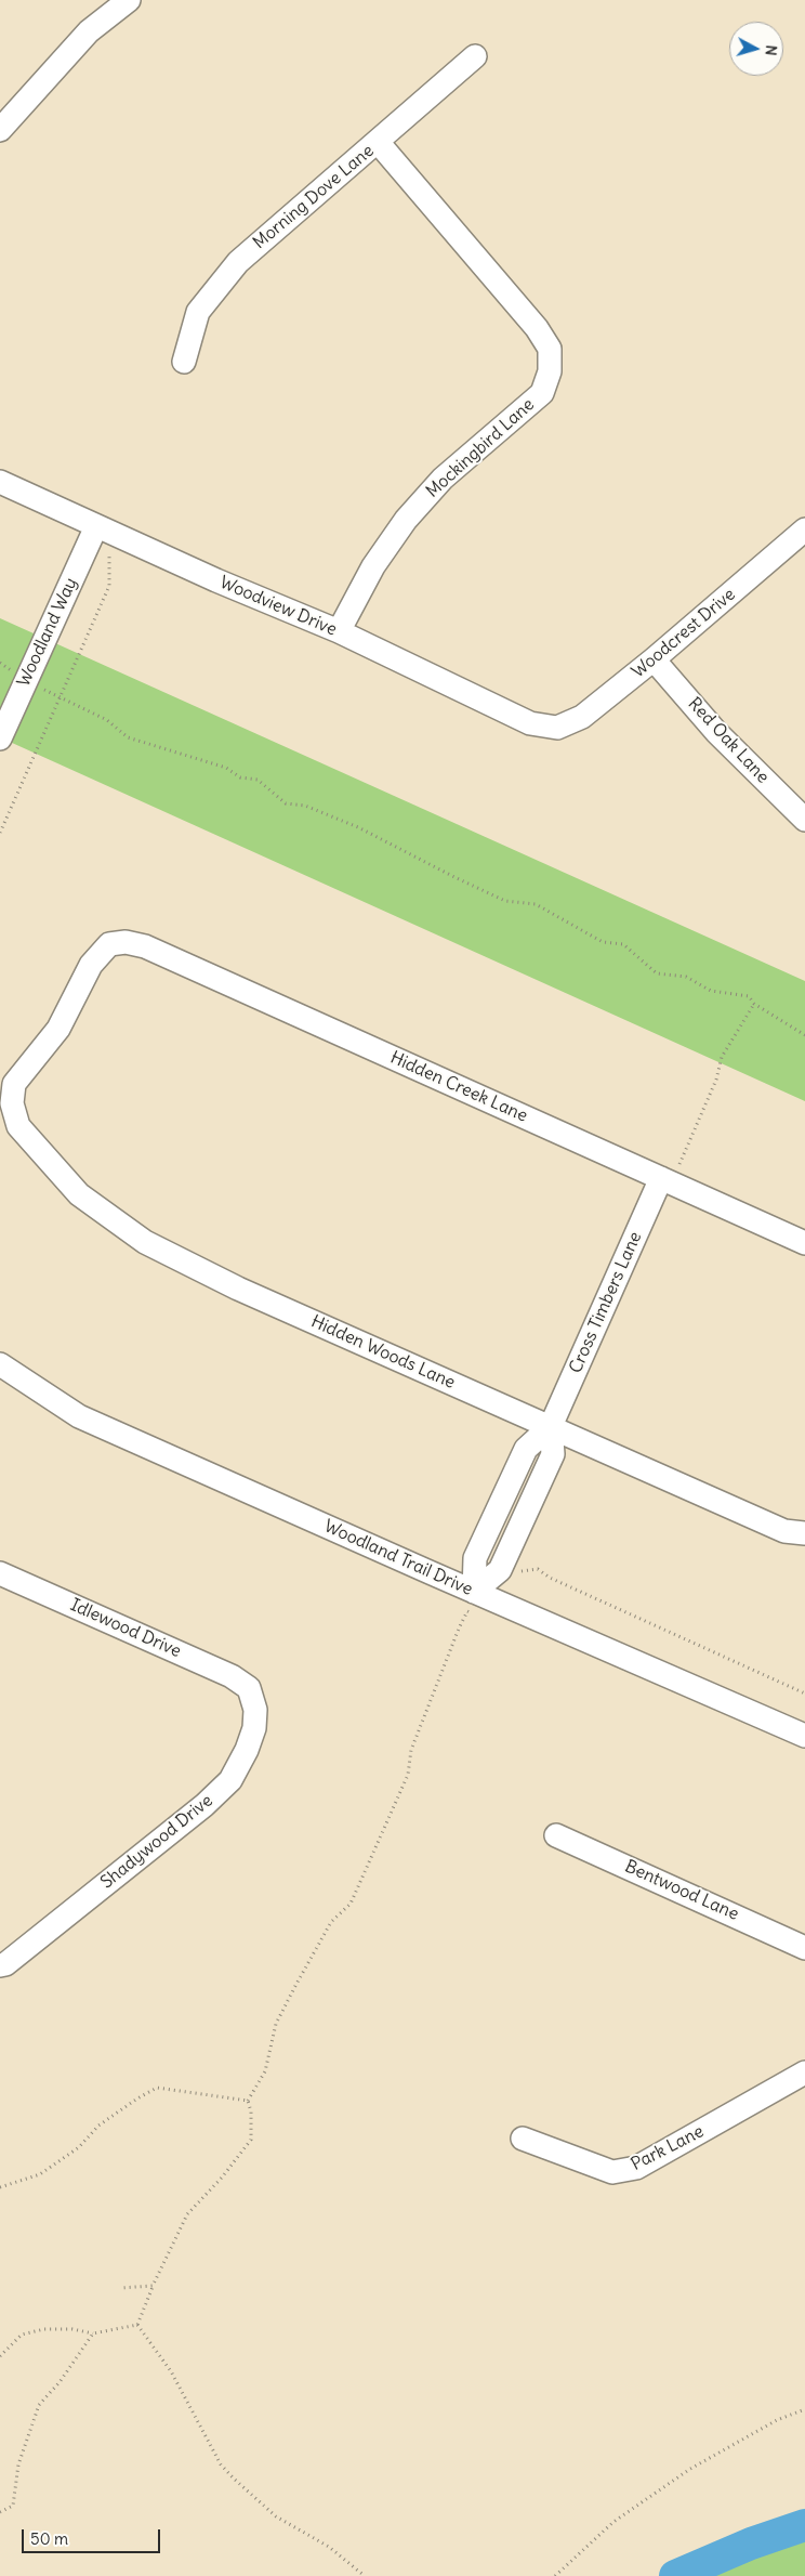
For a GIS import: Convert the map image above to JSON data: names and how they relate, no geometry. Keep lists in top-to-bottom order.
{
  "streets": {
    "street": [
      "Morning Dove Lane",
      "Mockingbird Lane",
      "Woodview Drive",
      "Woodland Way",
      "Woodcrest Drive",
      "Red Oak Lane",
      "Hidden Creek Lane",
      "Cross Timbers Lane",
      "Hidden Woods Lane",
      "Woodland Trail Drive",
      "Idlewood Drive",
      "Shadywood Drive",
      "Bentwood Lane",
      "Park Lane"
    ]
  },
  "crossings": [
    ["Morning Dove Lane", "Mockingbird Lane"],
    ["Mockingbird Lane", "Woodview Drive"],
    ["Woodview Drive", "Woodland Way"],
    ["Woodview Drive", "Woodcrest Drive"],
    ["Woodcrest Drive", "Red Oak Lane"],
    ["Hidden Creek Lane", "Cross Timbers Lane"],
    ["Hidden Creek Lane", "Hidden Woods Lane"],
    ["Cross Timbers Lane", "Hidden Woods Lane"],
    ["Cross Timbers Lane", "Woodland Trail Drive"],
    ["Idlewood Drive", "Shadywood Drive"]
  ],
  "scale_bar": "50 m",
  "north": "right"
}
